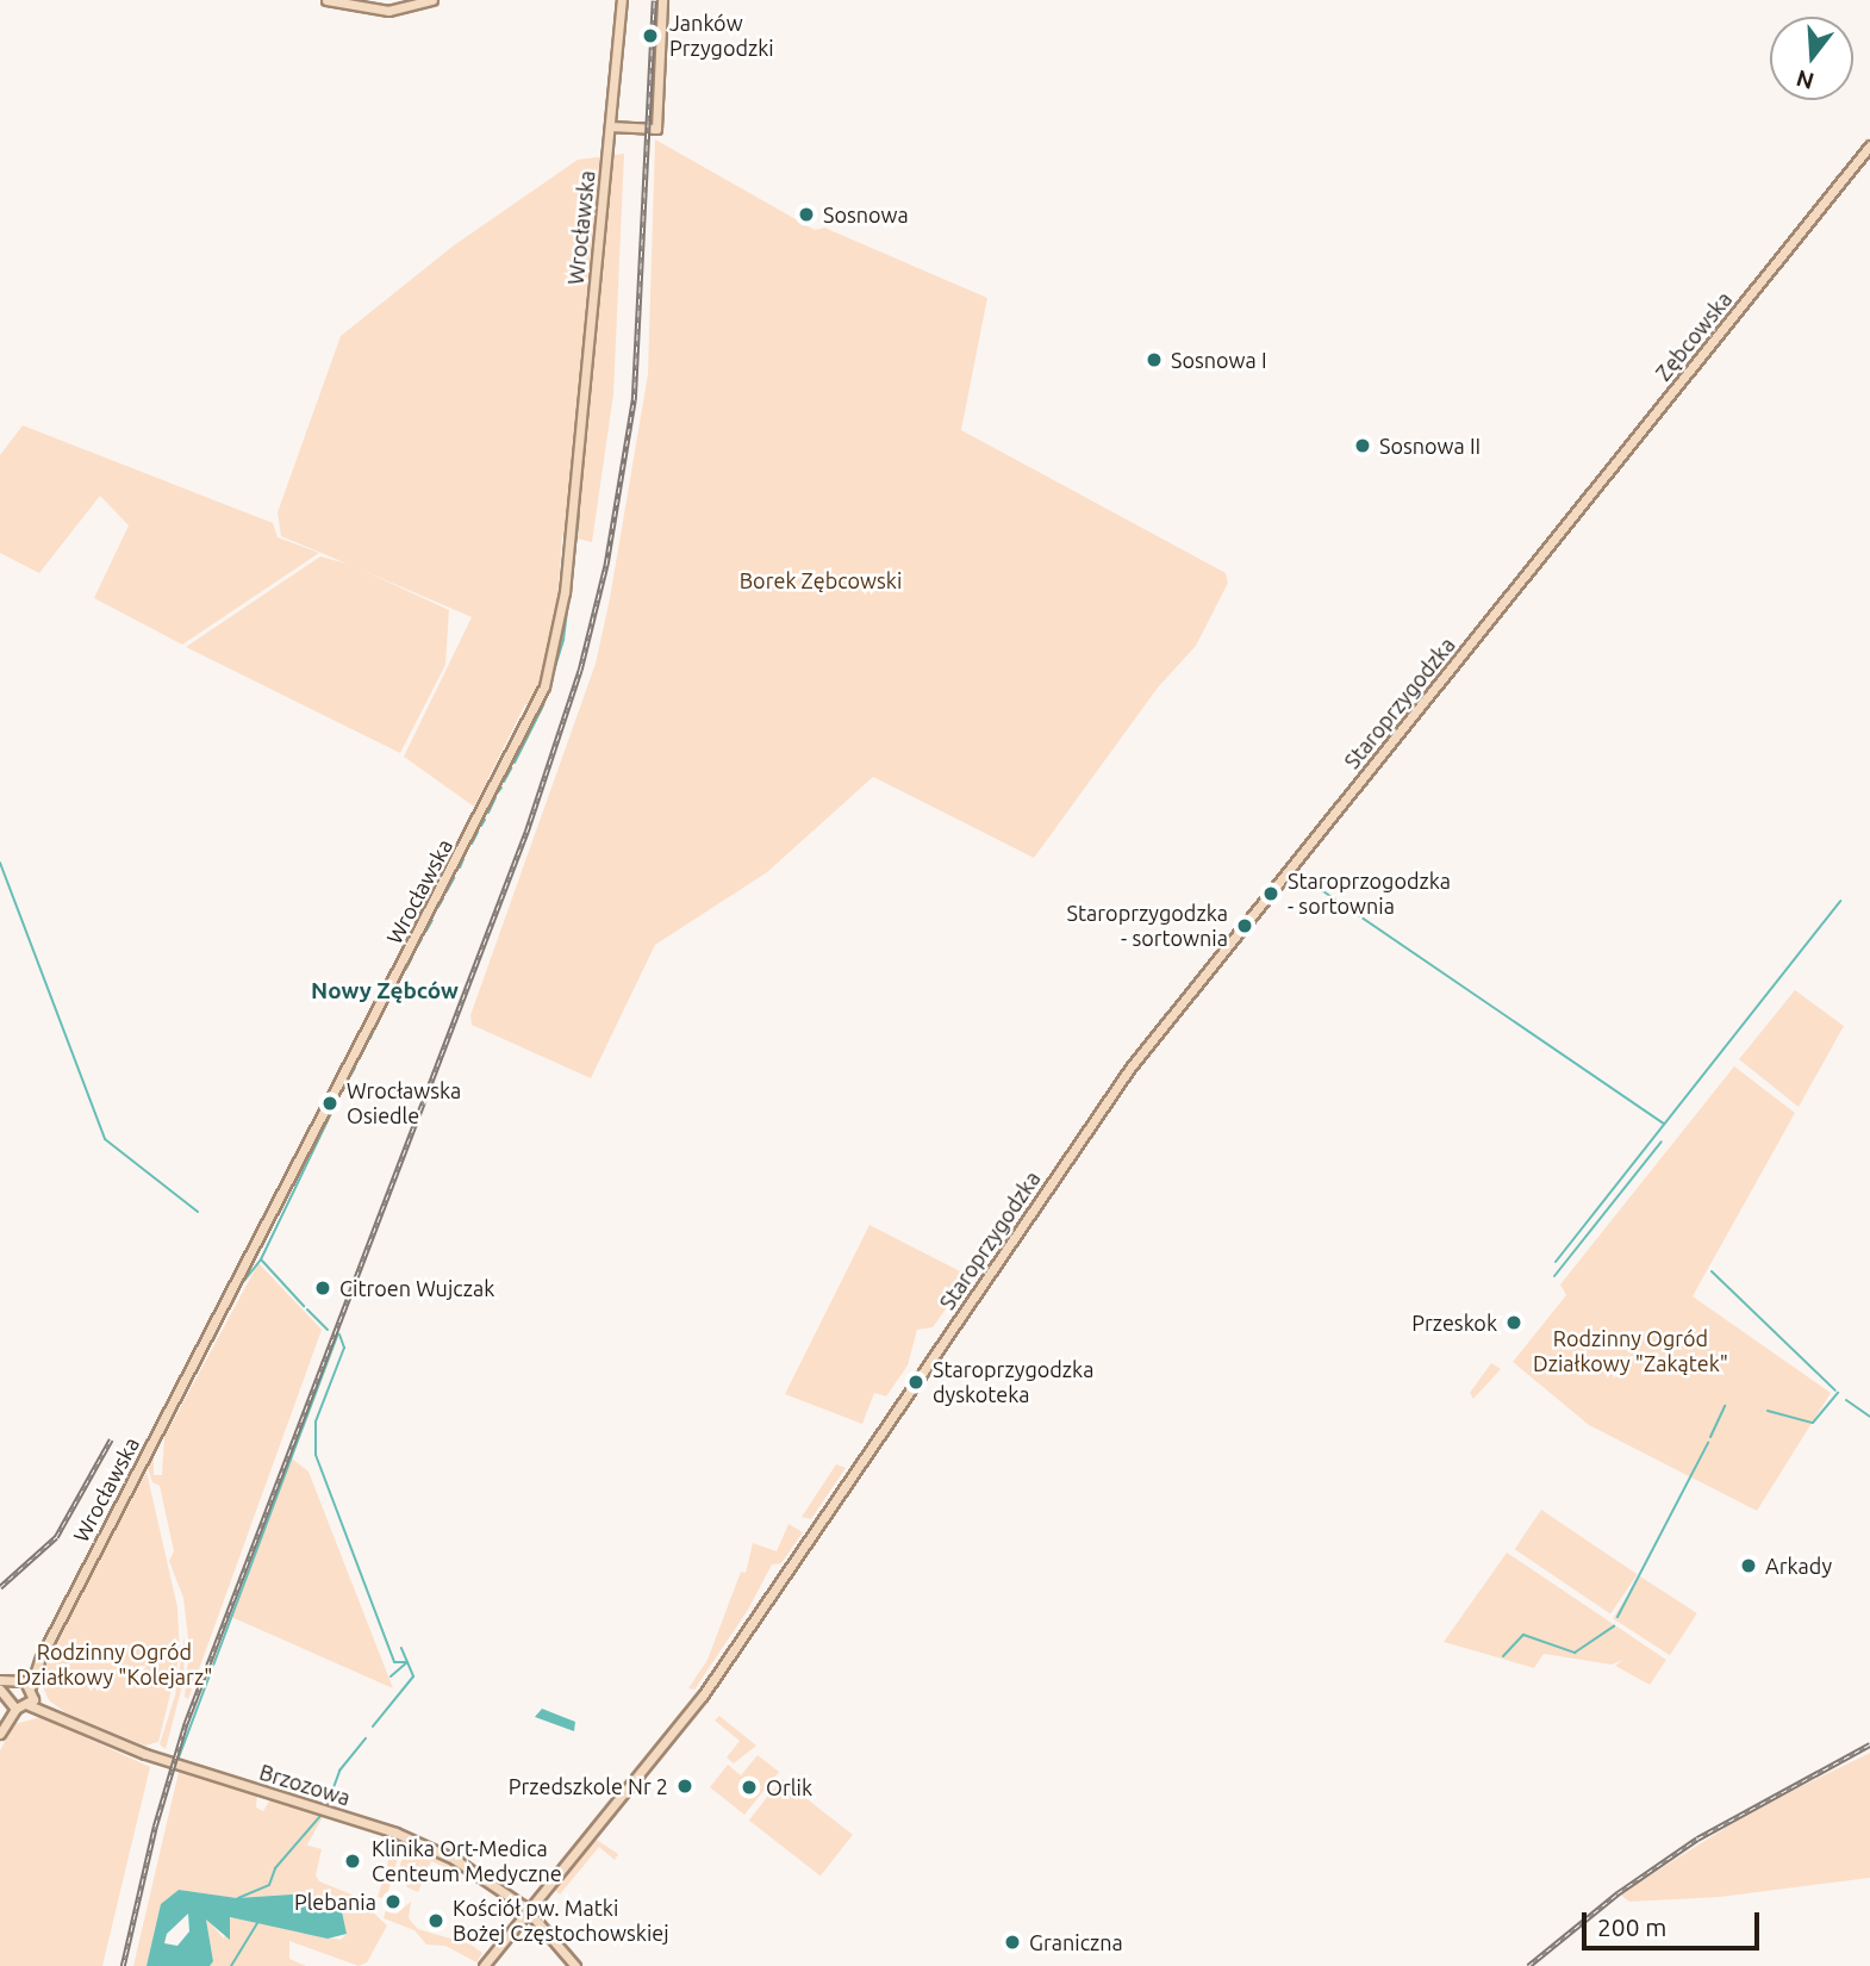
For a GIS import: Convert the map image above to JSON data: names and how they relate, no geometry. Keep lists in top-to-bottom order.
{
  "streets": {
    "street": [
      "Wrocławska",
      "Zębcowska",
      "Staroprzygodzka",
      "Brzozowa"
    ]
  },
  "crossings": [
    ["Wrocławska", "Brzozowa"],
    ["Zębcowska", "Staroprzygodzka"],
    ["Staroprzygodzka", "Brzozowa"]
  ],
  "districts": ["Nowy Zębców"],
  "parks": ["Borek Zębcowski", "Rodzinny Ogród Działkowy \"Zakątek\"", "Rodzinny Ogród Działkowy \"Kolejarz\""],
  "places": [
    "Janków Przygodzki",
    "Sosnowa",
    "Sosnowa I",
    "Sosnowa II",
    "Staroprzogodzka - sortownia",
    "Staroprzygodzka - sortownia",
    "Wrocławska Osiedle",
    "Citroen Wujczak",
    "Przeskok",
    "Staroprzygodzka dyskoteka",
    "Arkady",
    "Przedszkole Nr 2",
    "Orlik",
    "Klinika Ort-Medica Centeum Medyczne",
    "Plebania",
    "Kościół pw. Matki Bożej Częstochowskiej",
    "Graniczna"
  ],
  "scale_bar": "200 m",
  "north": "bottom"
}
